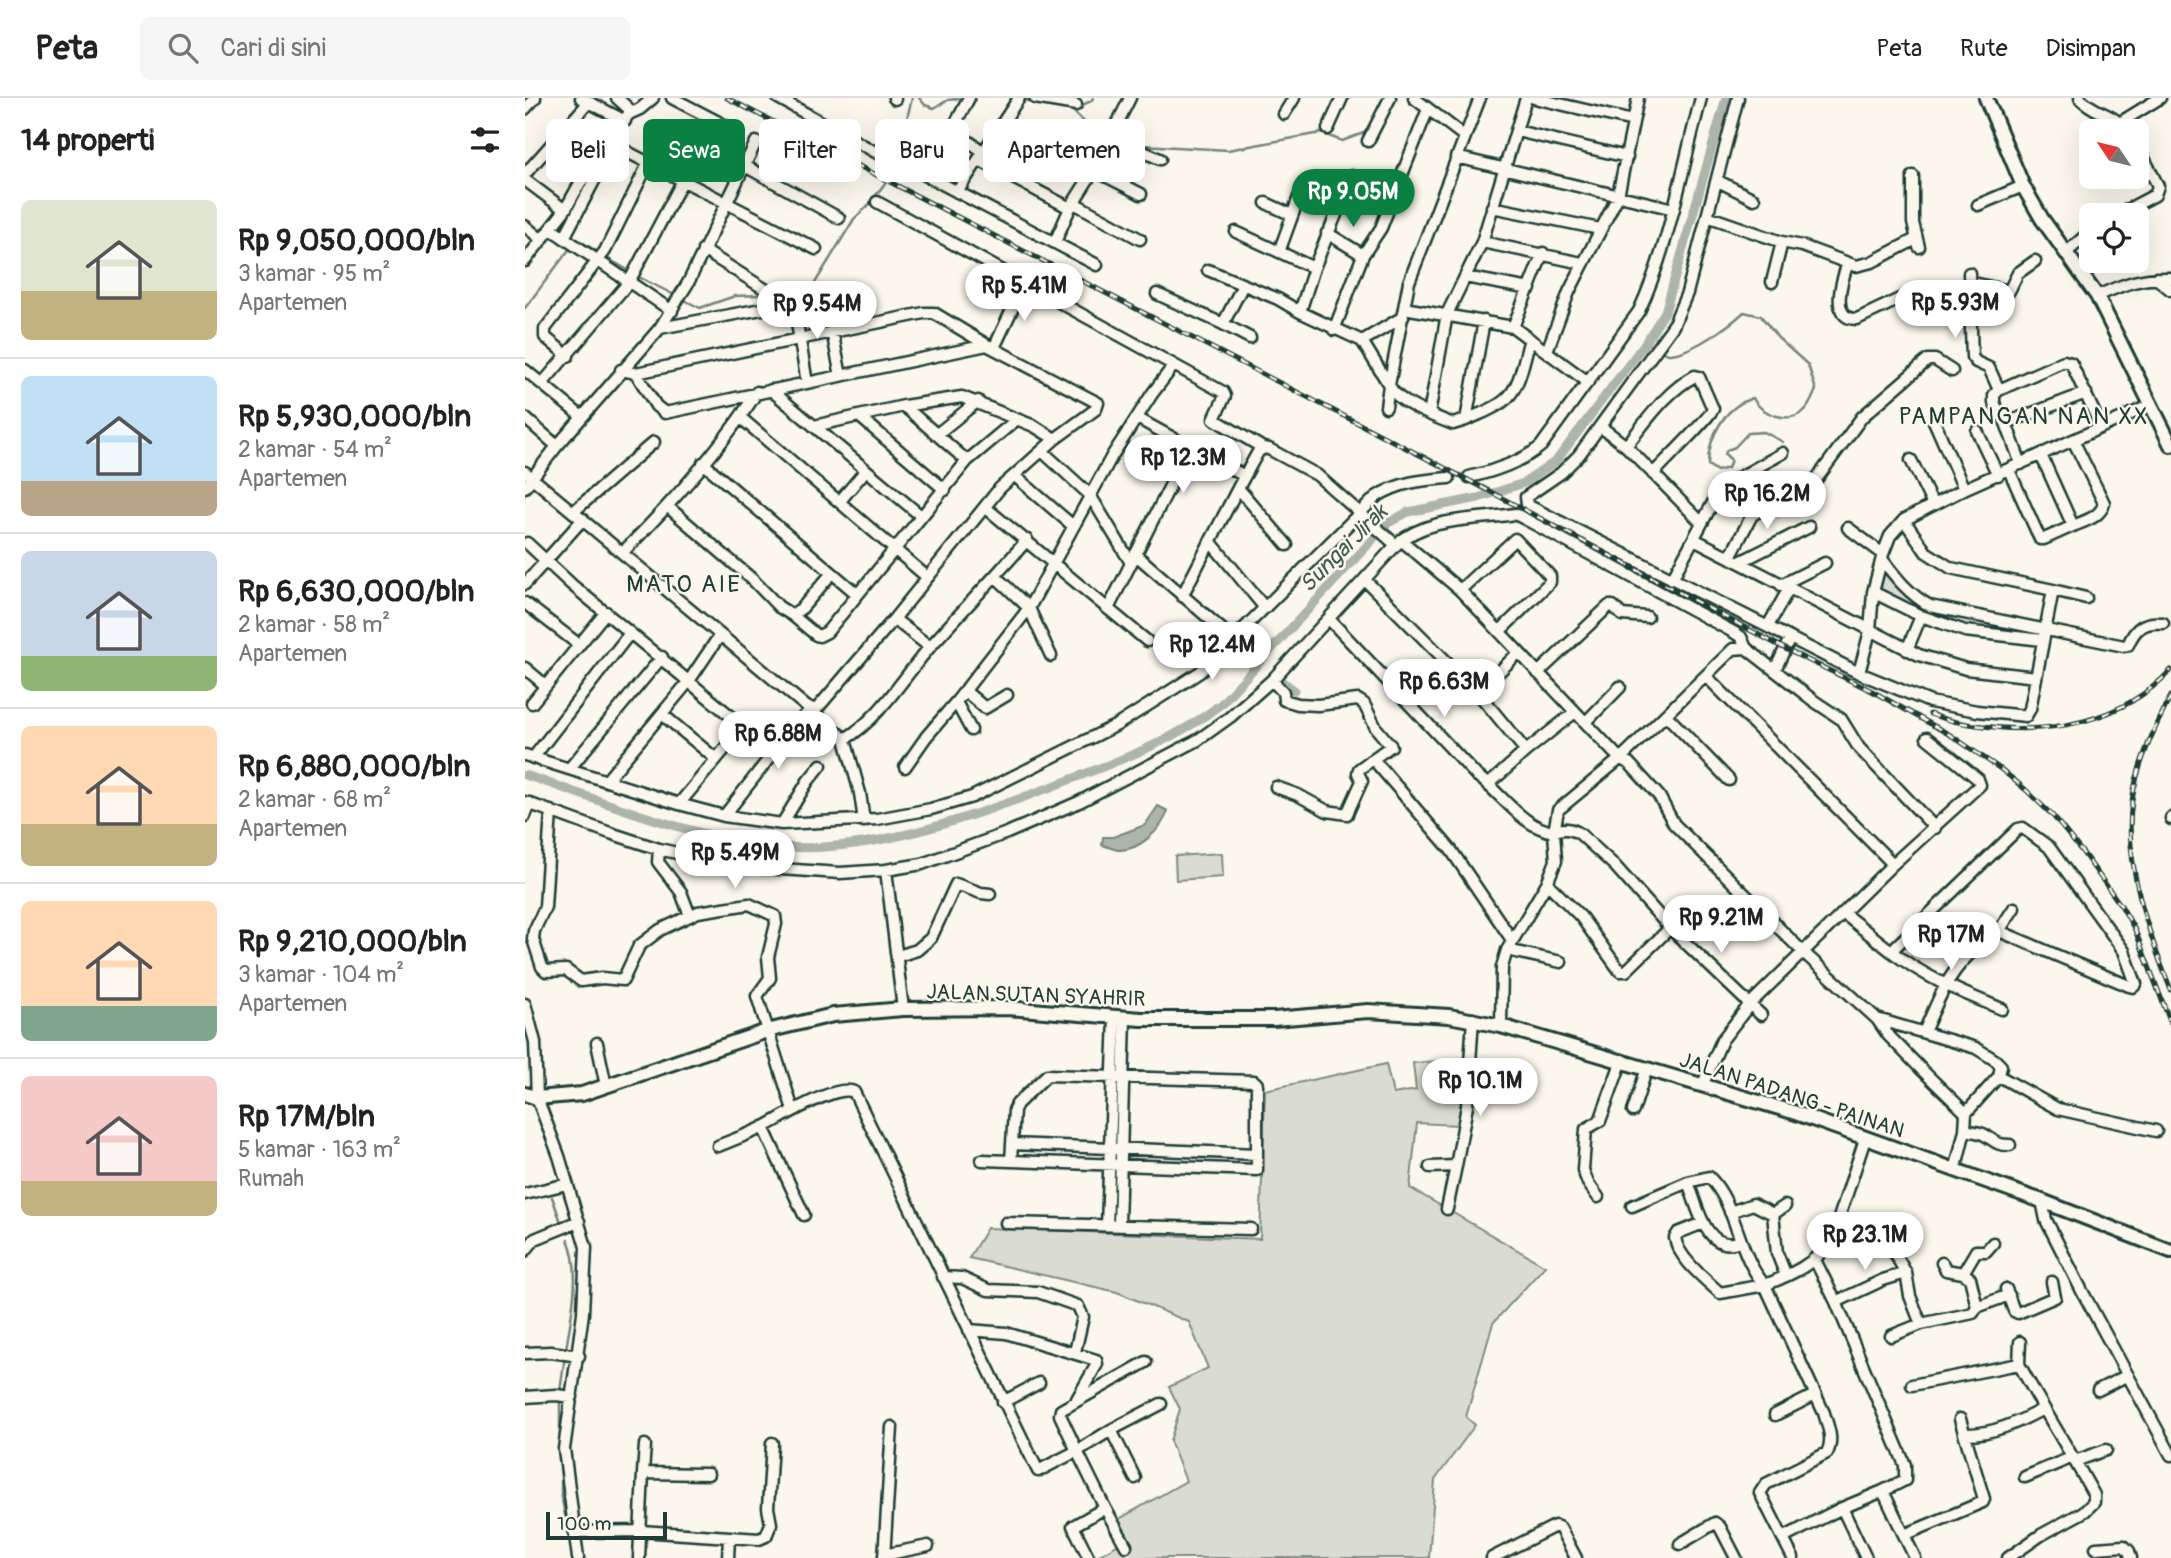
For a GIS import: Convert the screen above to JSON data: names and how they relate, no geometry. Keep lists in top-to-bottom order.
{
  "streets": {
    "main road": ["JALAN SUTAN SYAHRIR", "JALAN PADANG - PAINAN"]
  },
  "crossings": [
    ["JALAN SUTAN SYAHRIR", "JALAN PADANG - PAINAN"]
  ],
  "districts": ["PAMPANGAN NAN XX", "MATO AIE"],
  "water": ["Sungai Jirak"],
  "scale_bar": "100 m",
  "north": "top left",
  "page": {
    "header": "Peta",
    "search": "Cari di sini",
    "nav": ["Peta", "Rute", "Disimpan"],
    "heading": "14 properti",
    "chip": [
      "Beli",
      "Sewa",
      "Filter",
      "Baru",
      "Apartemen"
    ],
    "price": [
      "Rp 9.05M",
      "Rp 5.41M",
      "Rp 5.93M",
      "Rp 9.54M",
      "Rp 12.3M",
      "Rp 16.2M",
      "Rp 12.4M",
      "Rp 6.63M",
      "Rp 6.88M",
      "Rp 5.49M",
      "Rp 9.21M",
      "Rp 17M",
      "Rp 10.1M",
      "Rp 23.1M"
    ],
    "list": [
      {
        "name": "Rp 9,050,000/bln",
        "note": "3 kamar · 95 m² · Apartemen"
      },
      {
        "name": "Rp 5,930,000/bln",
        "note": "2 kamar · 54 m² · Apartemen"
      },
      {
        "name": "Rp 6,630,000/bln",
        "note": "2 kamar · 58 m² · Apartemen"
      },
      {
        "name": "Rp 6,880,000/bln",
        "note": "2 kamar · 68 m² · Apartemen"
      },
      {
        "name": "Rp 9,210,000/bln",
        "note": "3 kamar · 104 m² · Apartemen"
      },
      {
        "name": "Rp 17M/bln",
        "note": "5 kamar · 163 m² · Rumah"
      }
    ],
    "scale": "100 m"
  }
}
